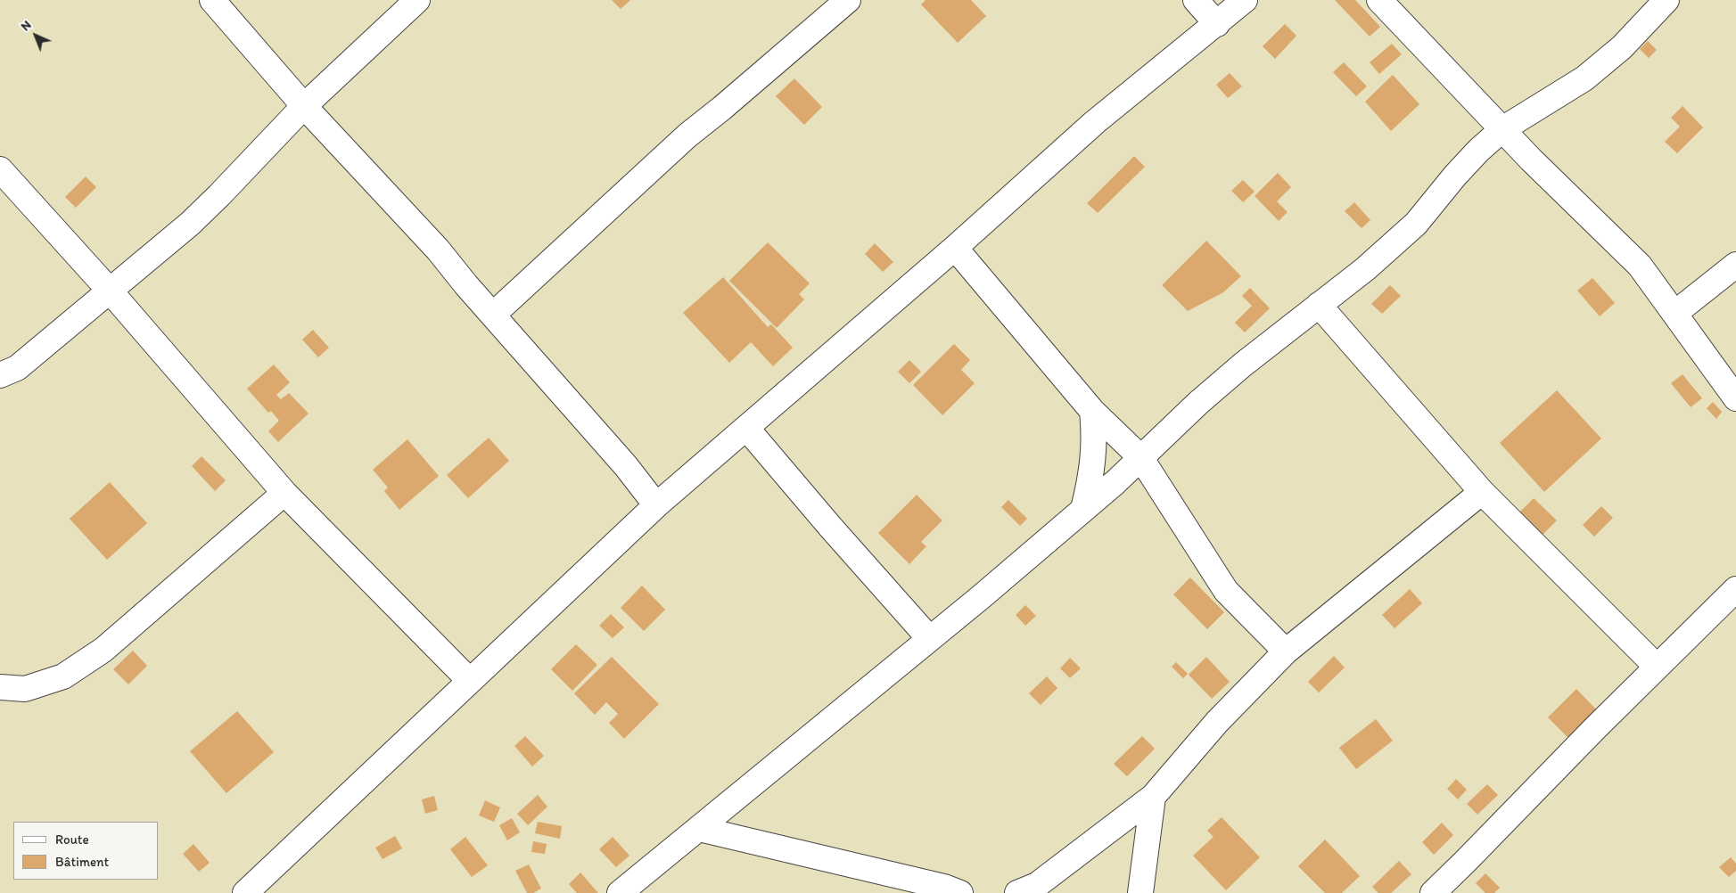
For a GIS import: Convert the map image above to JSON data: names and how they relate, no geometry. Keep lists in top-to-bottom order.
{
  "legend": ["Route", "Bâtiment"],
  "north": "top left"
}
